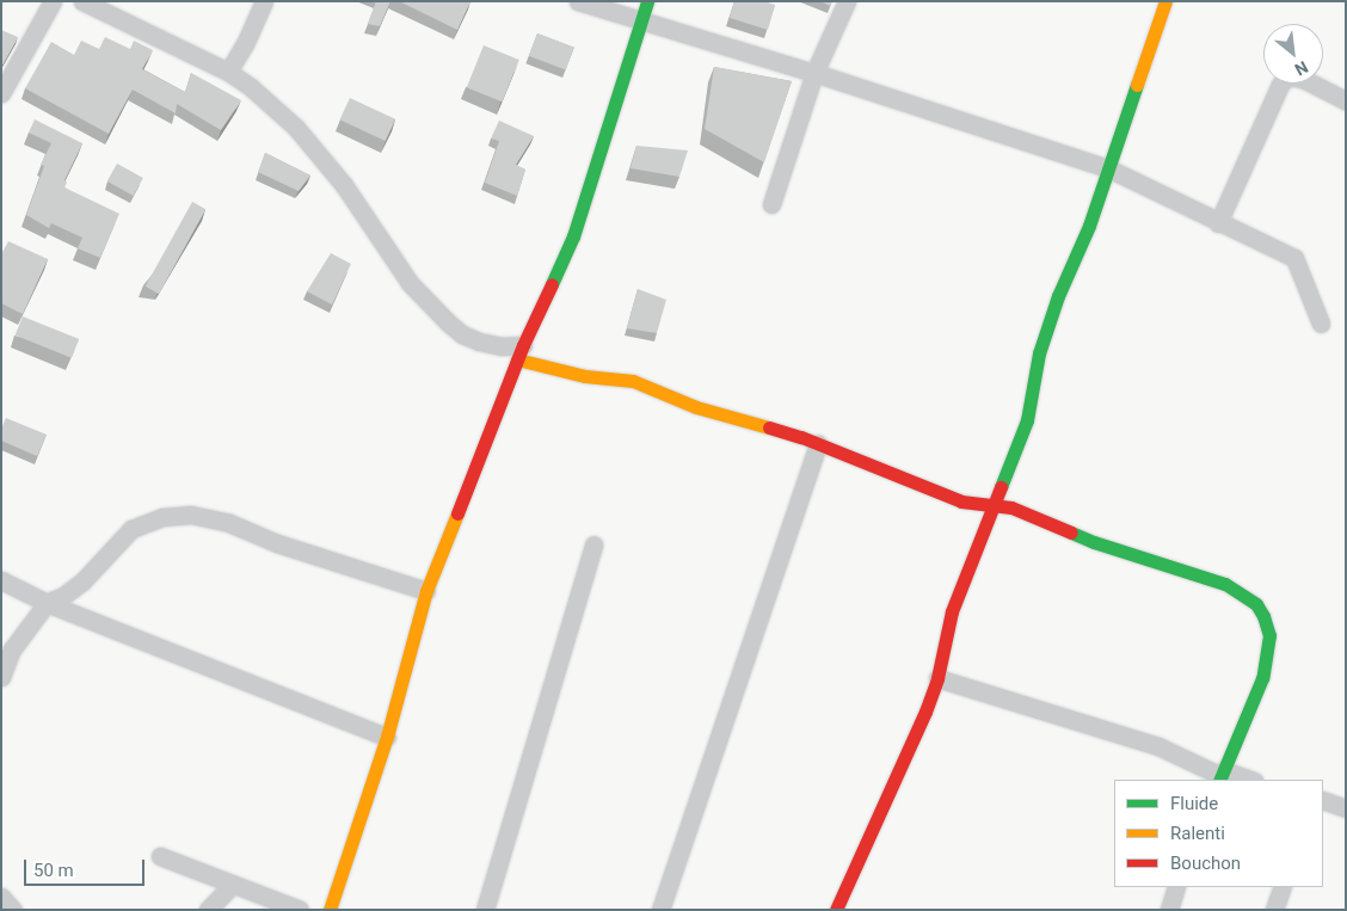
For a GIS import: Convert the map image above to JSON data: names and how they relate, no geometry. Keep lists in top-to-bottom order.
{
  "legend": ["Fluide", "Ralenti", "Bouchon"],
  "scale_bar": "50 m",
  "north": "bottom right"
}
